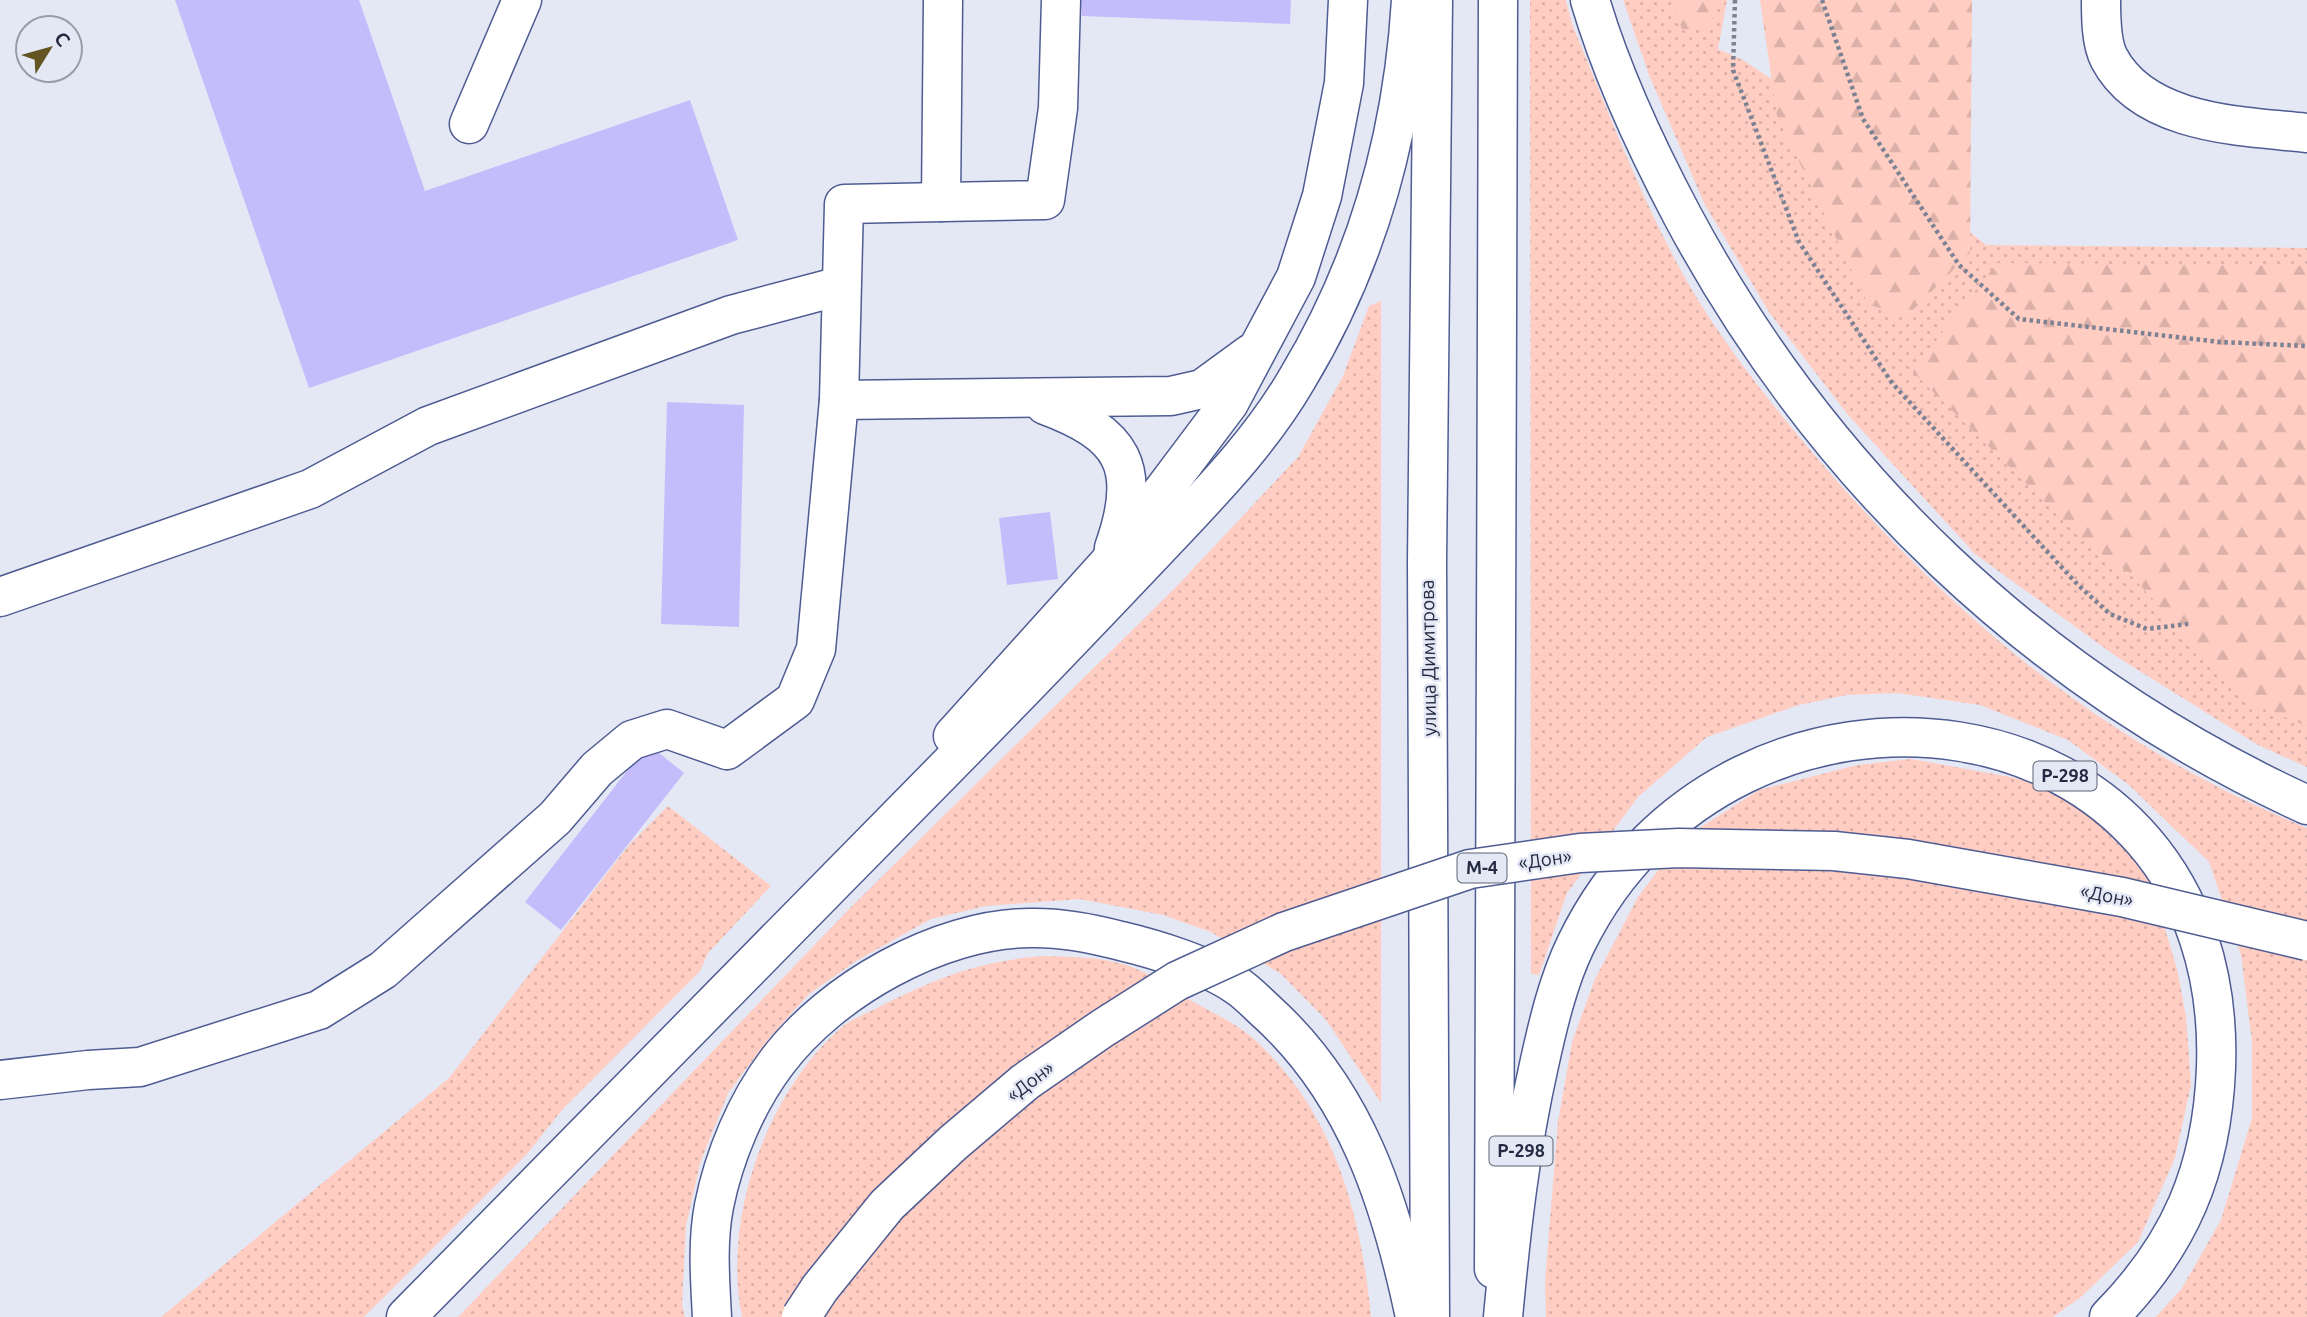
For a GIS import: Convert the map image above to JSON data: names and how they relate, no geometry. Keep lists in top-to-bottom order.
{
  "streets": {
    "main road": [
      "улица Димитрова",
      "Р-298",
      "«Дон»",
      "М-4"
    ]
  },
  "north": "top right"
}
